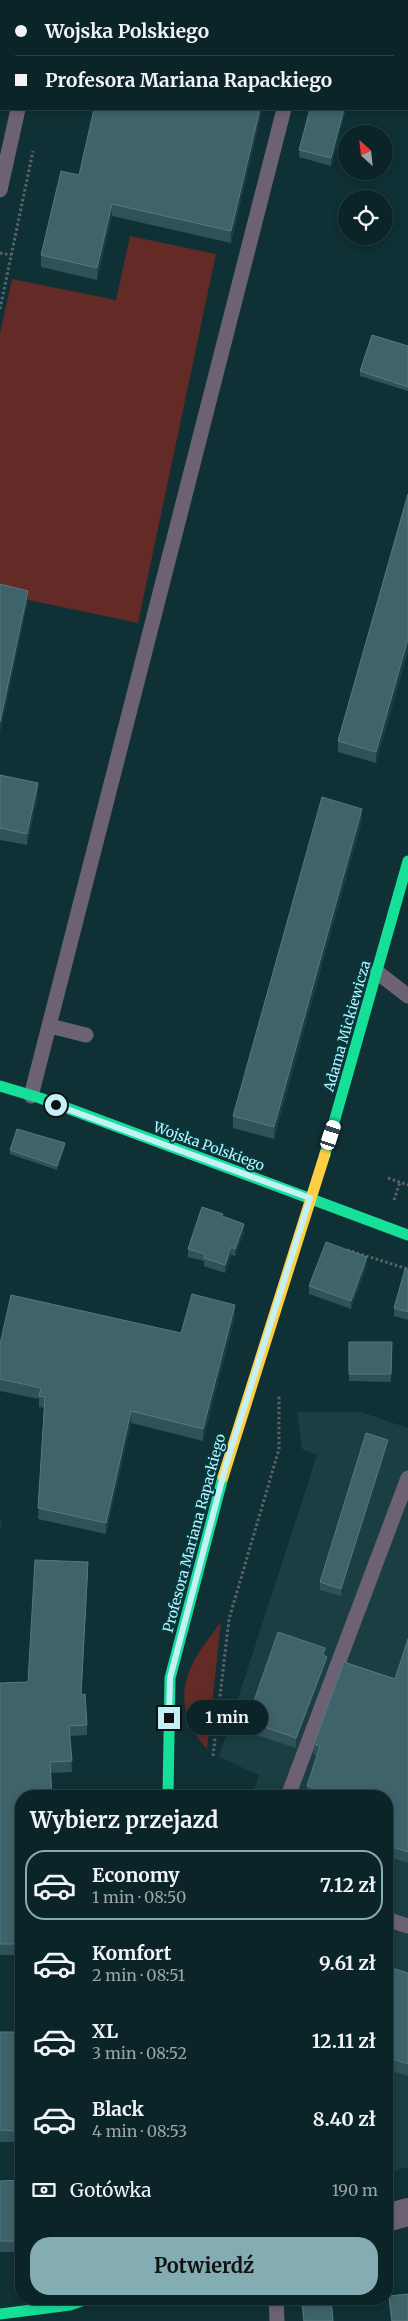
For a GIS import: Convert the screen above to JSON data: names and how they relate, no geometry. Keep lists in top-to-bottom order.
{
  "streets": {
    "street": ["Adama Mickiewicza", "Wojska Polskiego", "Profesora Mariana Rapackiego"]
  },
  "crossings": [
    ["Adama Mickiewicza", "Wojska Polskiego"],
    ["Adama Mickiewicza", "Profesora Mariana Rapackiego"],
    ["Wojska Polskiego", "Profesora Mariana Rapackiego"]
  ],
  "north": "top left",
  "page": {
    "banner": ["Wojska Polskiego", "Profesora Mariana Rapackiego"],
    "bubble": "1 min",
    "heading": "Wybierz przejazd",
    "list": [
      {
        "name": "Economy",
        "note": "1 min · 08:50",
        "value": "7.12 zł"
      },
      {
        "name": "Komfort",
        "note": "2 min · 08:51",
        "value": "9.61 zł"
      },
      {
        "name": "XL",
        "note": "3 min · 08:52",
        "value": "12.11 zł"
      },
      {
        "name": "Black",
        "note": "4 min · 08:53",
        "value": "8.40 zł"
      }
    ],
    "pay": ["Gotówka", "190 m"],
    "buttons": "Potwierdź"
  }
}
